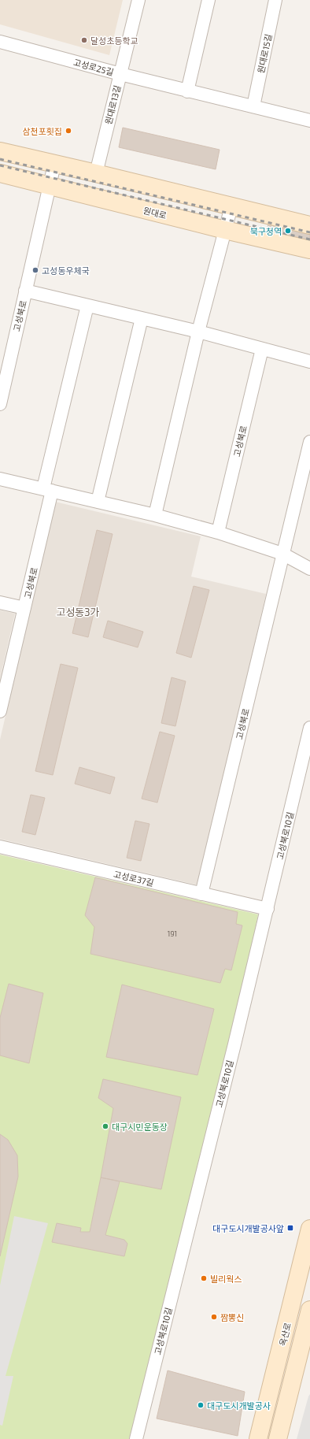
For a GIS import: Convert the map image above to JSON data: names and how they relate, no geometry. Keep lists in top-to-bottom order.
{
  "streets": {
    "main road": ["원대로", "옥산로"],
    "street": [
      "원대로15길",
      "고성로25길",
      "원대로13길",
      "고성북로",
      "고성북로10길",
      "고성로37길"
    ]
  },
  "crossings": [
    ["원대로15길", "고성로25길"],
    ["고성로25길", "원대로13길"],
    ["고성북로", "고성로37길"],
    ["고성북로10길", "고성로37길"]
  ],
  "districts": ["고성동3가"],
  "places": {
    "other": [
      "달성초등학교",
      "삼천포횟집",
      "북구청역",
      "고성동우체국",
      "대구시민운동장",
      "빌리웍스",
      "짬뽕신",
      "대구도시개발공사"
    ],
    "transit": ["대구도시개발공사앞"]
  },
  "house_numbers": ["191"]
}
